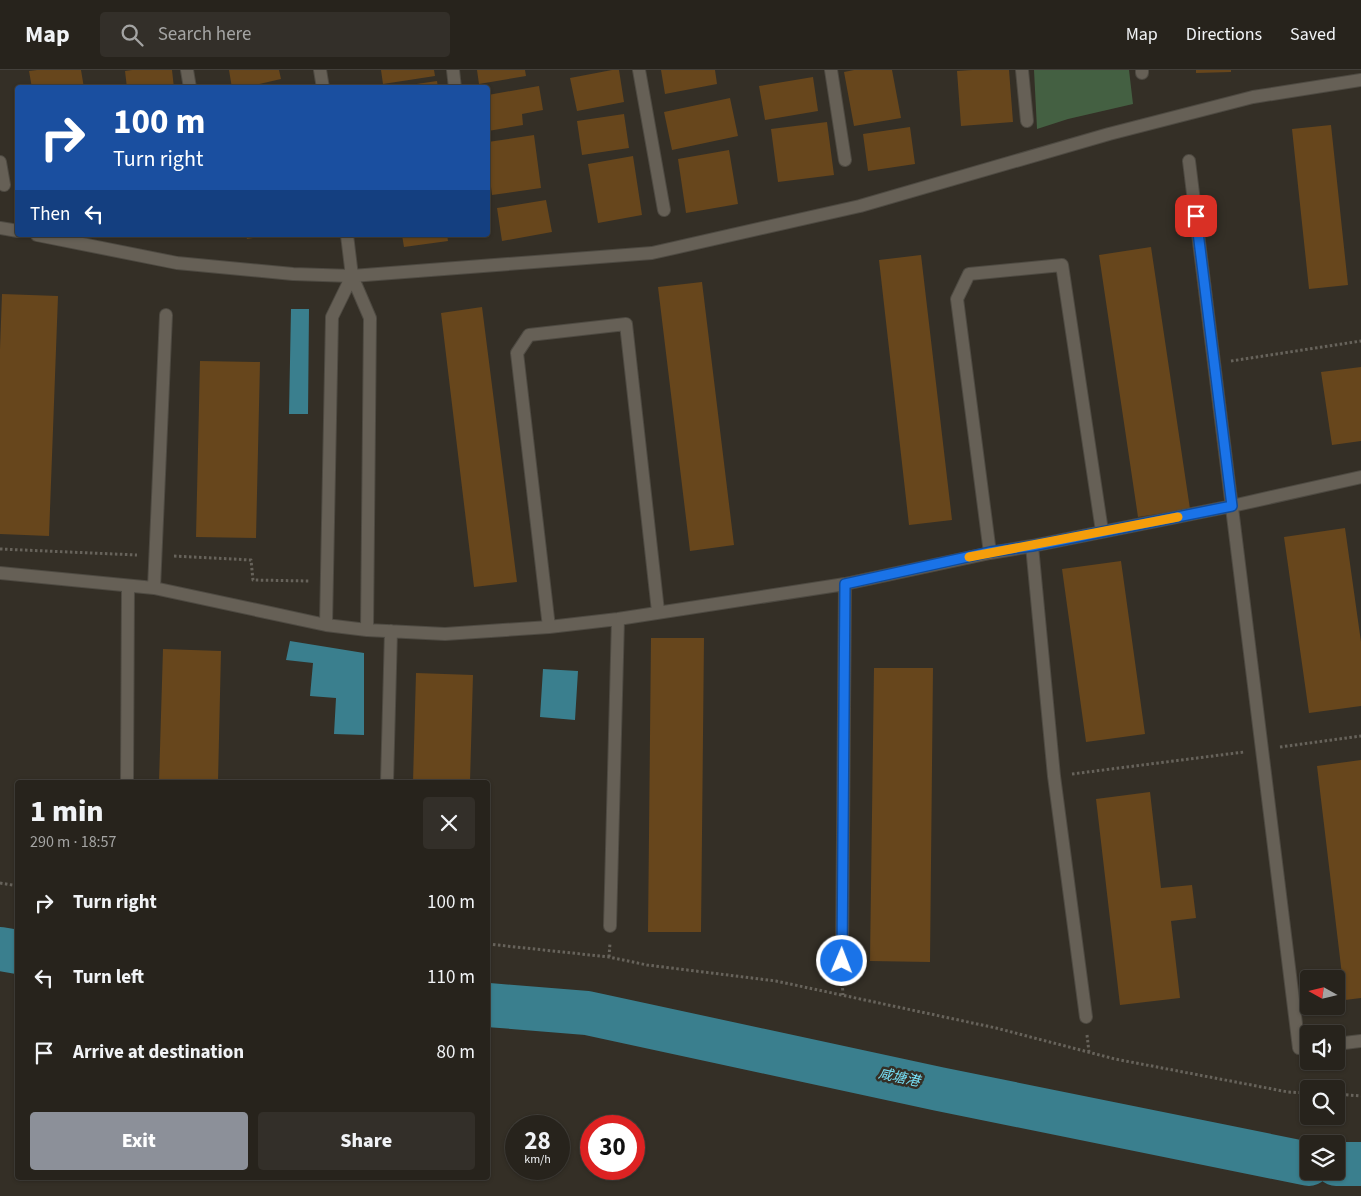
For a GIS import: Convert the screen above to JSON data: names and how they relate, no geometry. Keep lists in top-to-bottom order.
{
  "water": ["咸塘港"],
  "north": "left",
  "page": {
    "header": "Map",
    "search": "Search here",
    "nav": ["Map", "Directions", "Saved"],
    "turn": ["100 m", "Turn right"],
    "then": "Then",
    "heading": ["1 min", "290 m · 18:57"],
    "list": [
      {
        "name": "Turn right",
        "value": "100 m"
      },
      {
        "name": "Turn left",
        "value": "110 m"
      },
      {
        "name": "Arrive at destination",
        "value": "80 m"
      }
    ],
    "buttons": ["Exit", "Share"],
    "speed": "28 km/h",
    "limit": "30"
  }
}
